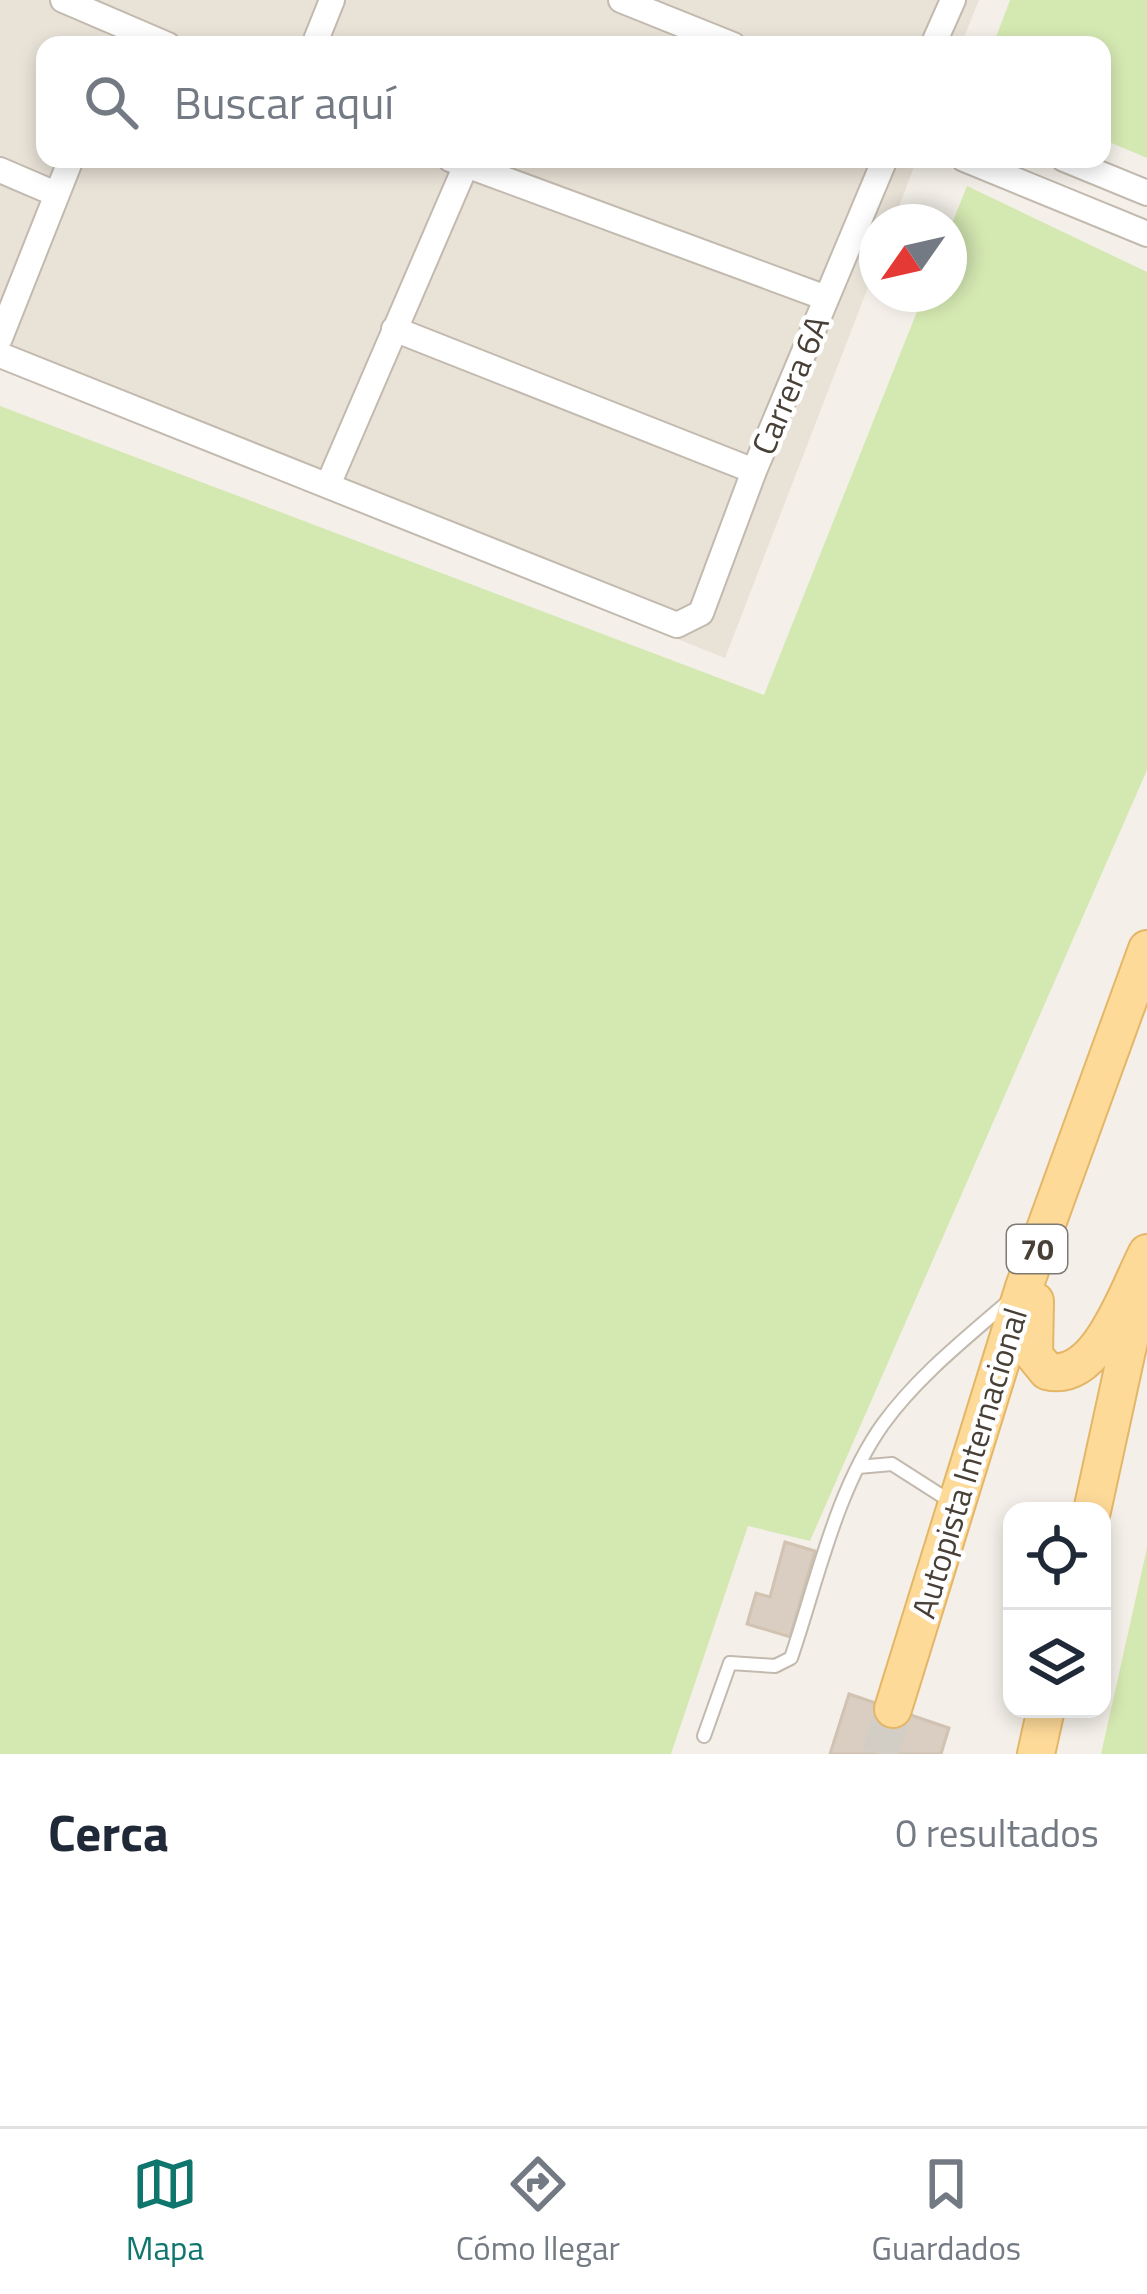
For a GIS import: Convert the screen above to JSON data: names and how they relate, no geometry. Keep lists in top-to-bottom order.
{
  "streets": {
    "main road": ["70", "Autopista Internacional"],
    "street": ["Carrera 6A"]
  },
  "north": "bottom left",
  "page": {
    "search": "Buscar aquí",
    "heading": ["Cerca", "0 resultados"],
    "nav": ["Mapa", "Cómo llegar", "Guardados"]
  }
}
